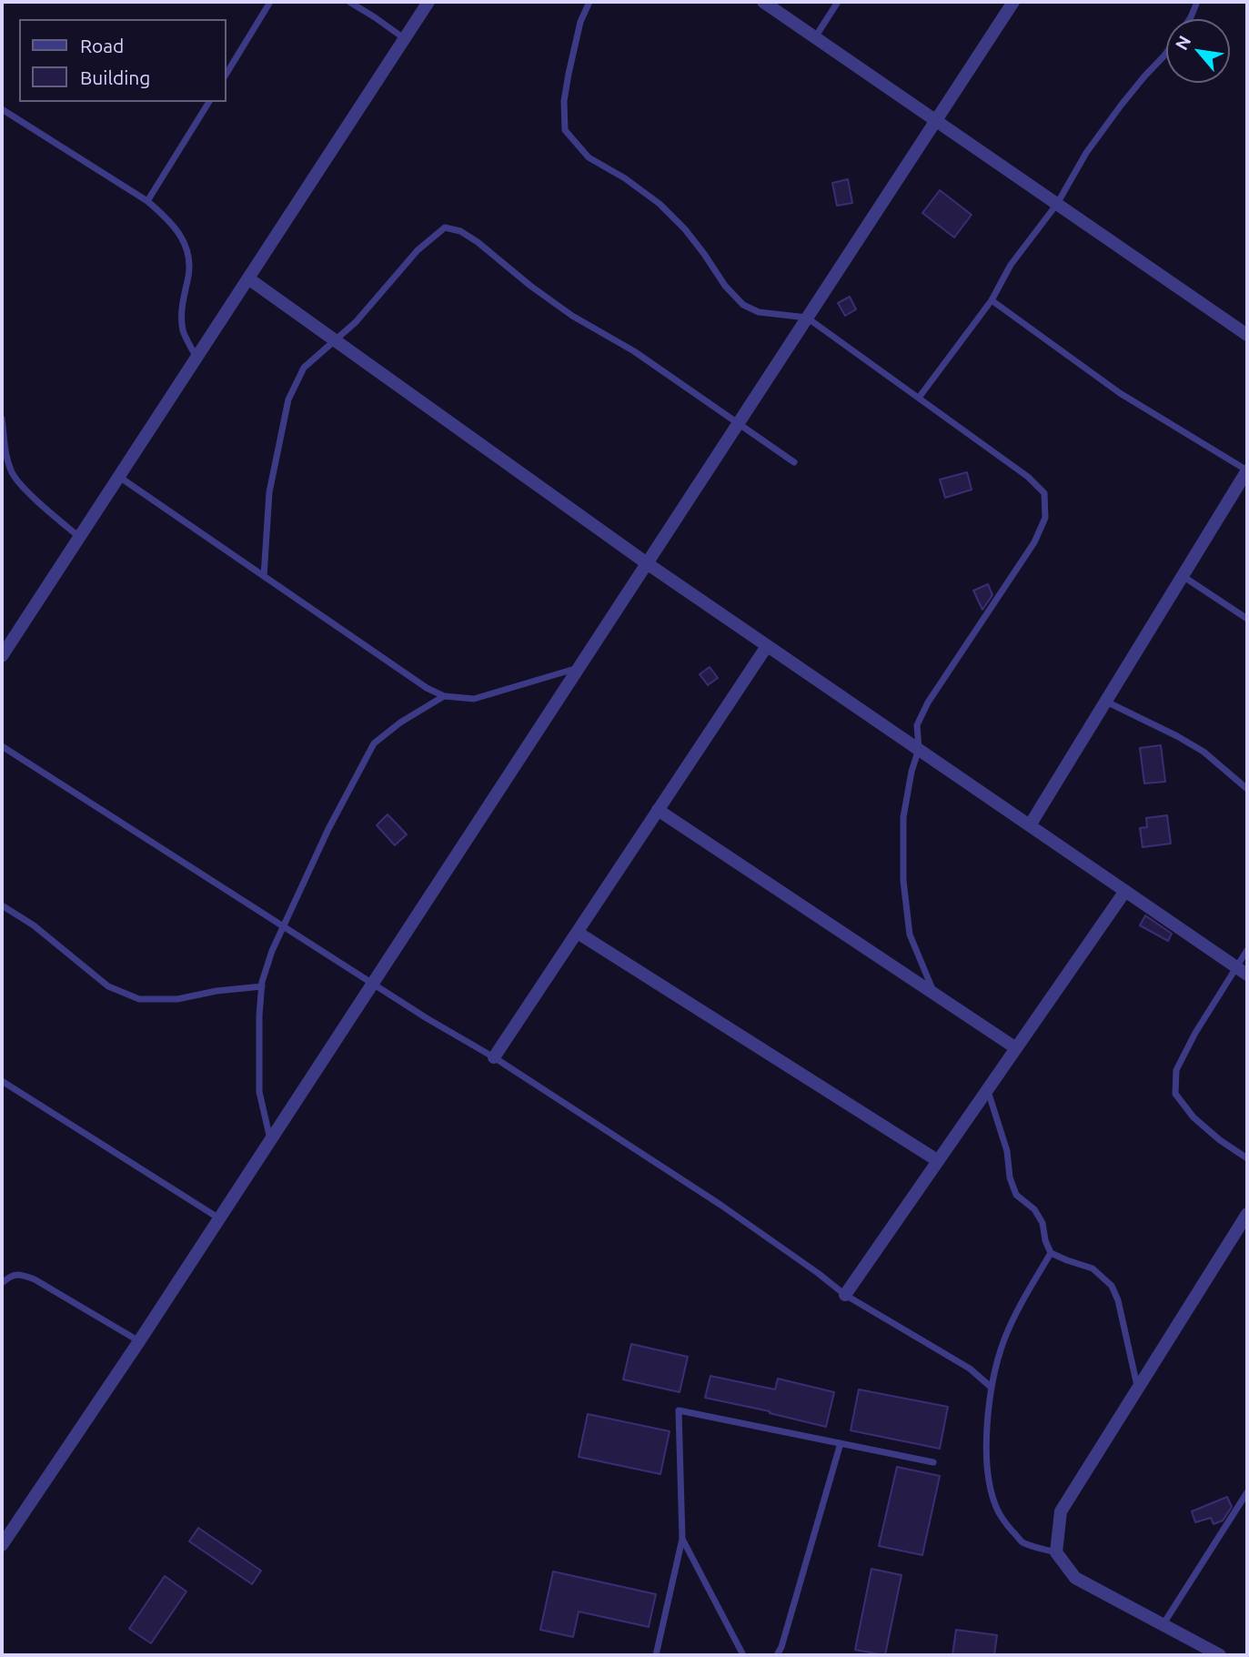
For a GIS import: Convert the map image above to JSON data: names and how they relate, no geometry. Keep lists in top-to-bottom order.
{
  "legend": ["Road", "Building"],
  "north": "top left"
}
